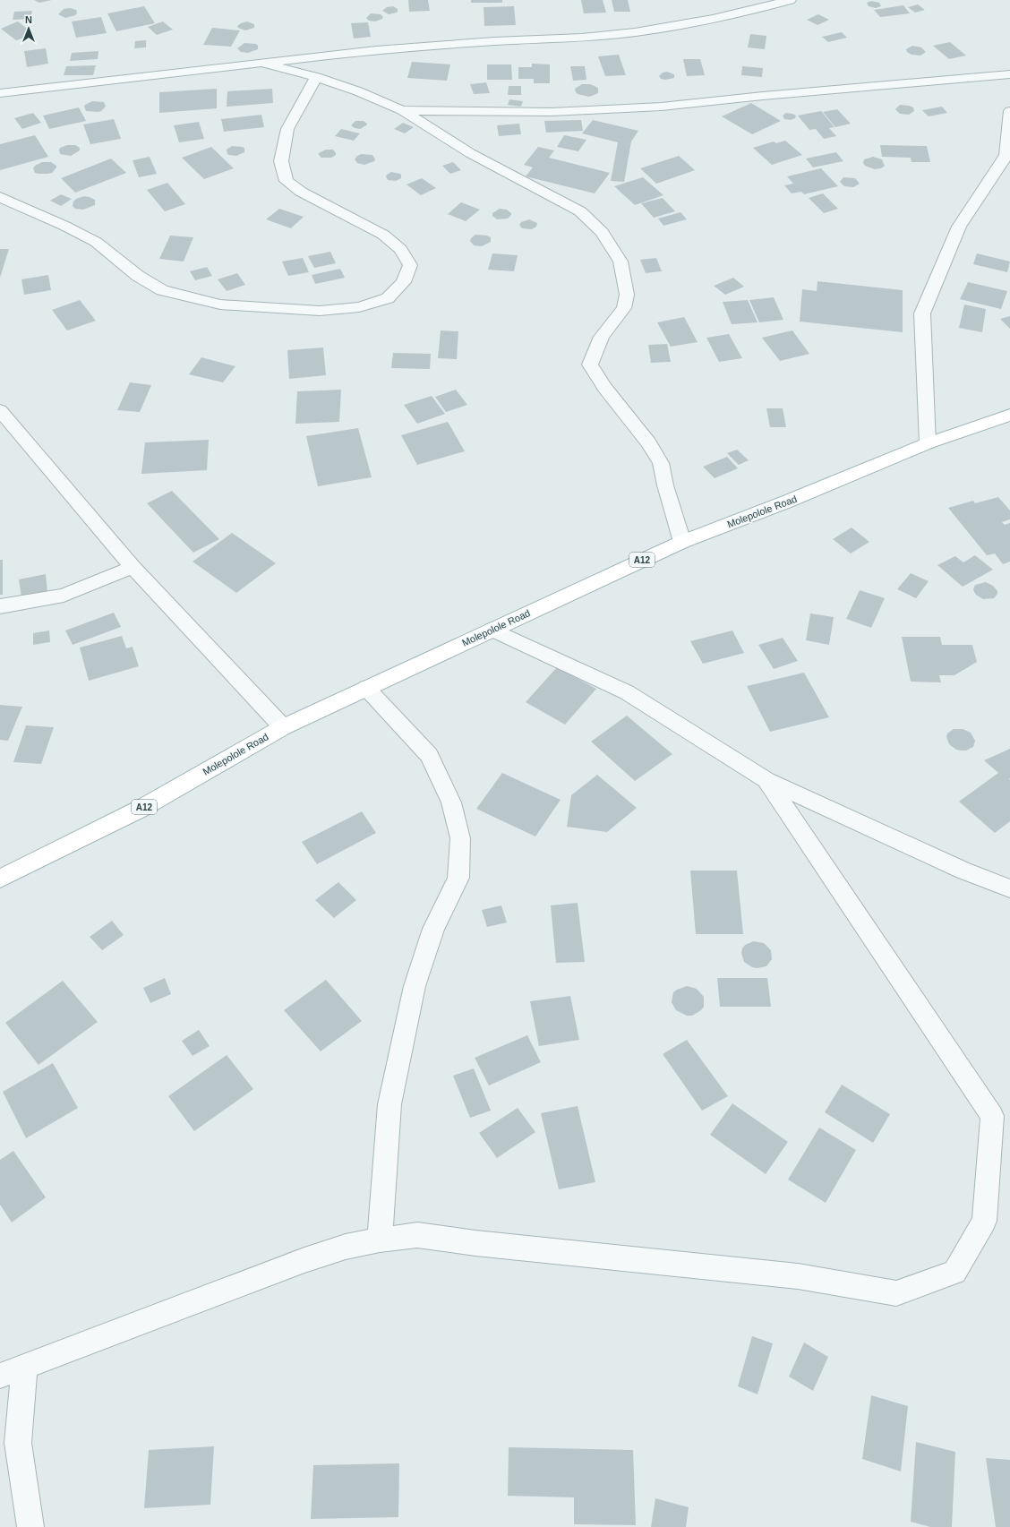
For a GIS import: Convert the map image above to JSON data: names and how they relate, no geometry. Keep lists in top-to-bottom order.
{
  "streets": {
    "main road": ["Molepolole Road", "A12"]
  },
  "north": "top"
}
